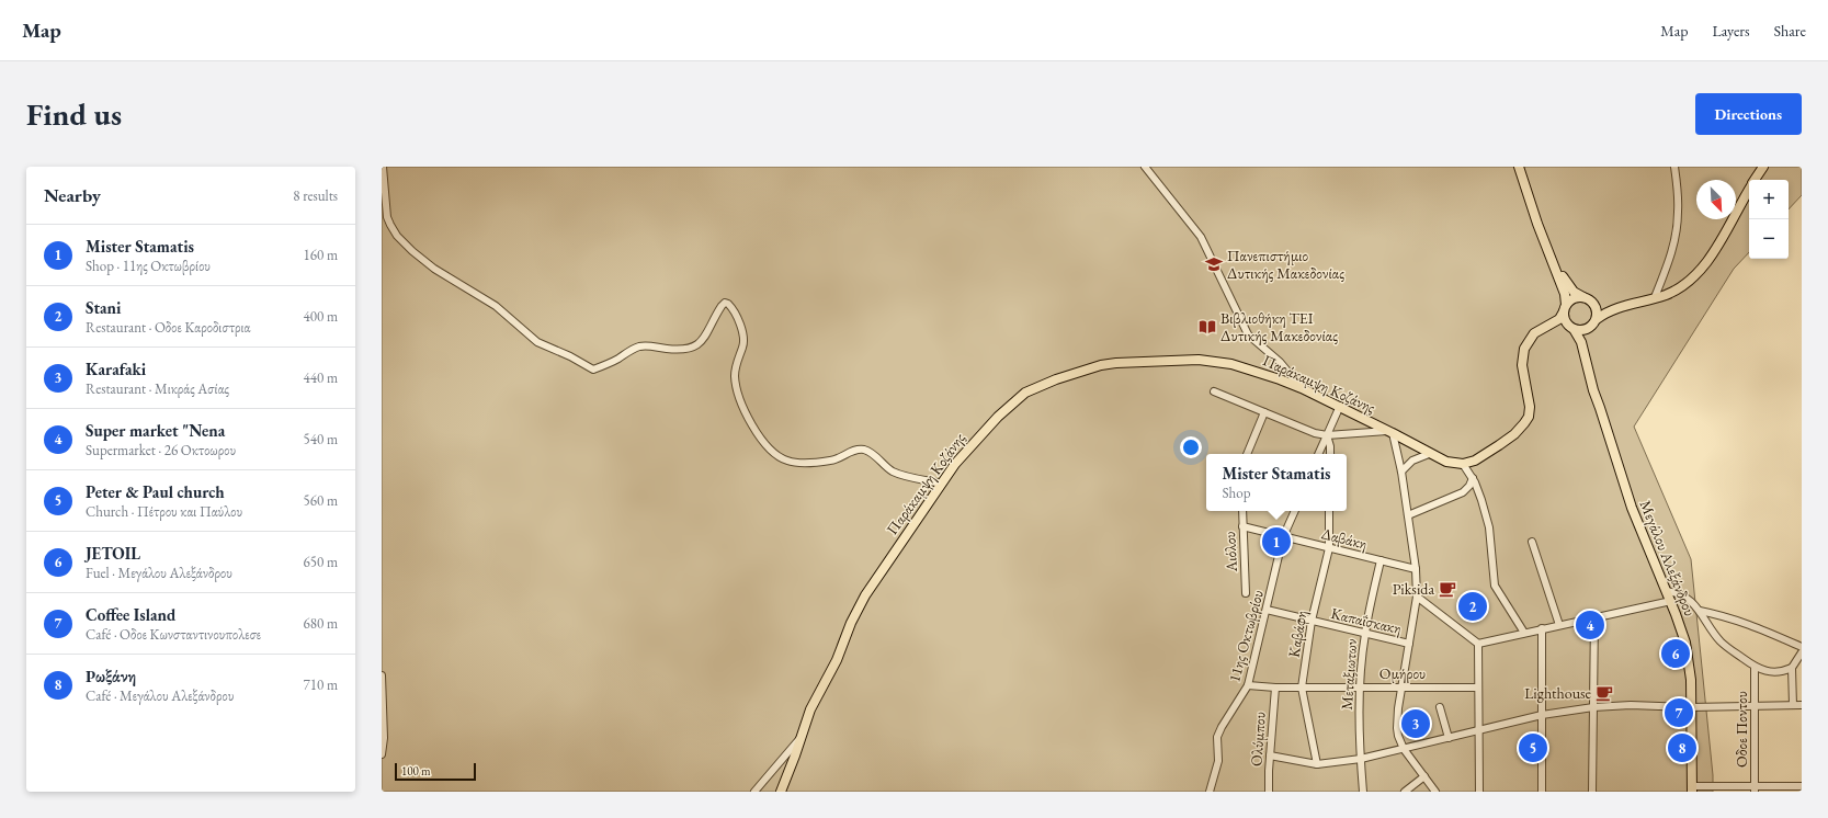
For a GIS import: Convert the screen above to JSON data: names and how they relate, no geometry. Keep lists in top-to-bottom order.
{
  "streets": {
    "main road": ["Παράκαμψη Κοζάνης", "Μεγάλου Αλεξάνδρου"],
    "street": [
      "Δαβάκη",
      "Αιόλου",
      "Καπαΐσκακη",
      "Καβάφη",
      "11ης Οκτωβρίου",
      "Ομήρου",
      "Μεταξιωτων",
      "Oδοε Ποντου",
      "Ολύμπου"
    ]
  },
  "crossings": [
    ["Δαβάκη", "Αιόλου"],
    ["Δαβάκη", "Καβάφη"],
    ["Δαβάκη", "11ης Οκτωβρίου"],
    ["Δαβάκη", "Μεταξιωτων"],
    ["Καπαΐσκακη", "Καβάφη"],
    ["Καπαΐσκακη", "11ης Οκτωβρίου"],
    ["Καπαΐσκακη", "Μεταξιωτων"],
    ["Καβάφη", "Ομήρου"],
    ["11ης Οκτωβρίου", "Ομήρου"],
    ["Ομήρου", "Μεταξιωτων"],
    ["Ομήρου", "Ολύμπου"]
  ],
  "places": {
    "school or university": ["Πανεπιστήμιο Δυτικής Μακεδονίας"],
    "library": ["Βιβλιοθήκη ΤΕΙ Δυτικής Μακεδονίας"],
    "cafe": ["Piksida", "Lighthouse"]
  },
  "scale_bar": "100 m",
  "north": "bottom right",
  "page": {
    "header": "Map",
    "nav": ["Map", "Layers", "Share"],
    "buttons": "Directions",
    "title": "Find us",
    "heading": ["Nearby", "8 results"],
    "map_buttons": ["+", "−"],
    "list": [
      {
        "mark": "1",
        "name": "Mister Stamatis",
        "note": "Shop · 11ης Οκτωβρίου",
        "value": "160 m"
      },
      {
        "mark": "2",
        "name": "Stani",
        "note": "Restaurant · Oδοε Καροδιστρια",
        "value": "400 m"
      },
      {
        "mark": "3",
        "name": "Karafaki",
        "note": "Restaurant · Μικράς Ασίας",
        "value": "440 m"
      },
      {
        "mark": "4",
        "name": "Super market \"Nena",
        "note": "Supermarket · 26 Οκτοωρου",
        "value": "540 m"
      },
      {
        "mark": "5",
        "name": "Peter & Paul church",
        "note": "Church · Πέτρου και Παύλου",
        "value": "560 m"
      },
      {
        "mark": "6",
        "name": "JETOIL",
        "note": "Fuel · Μεγάλου Αλεξάνδρου",
        "value": "650 m"
      },
      {
        "mark": "7",
        "name": "Coffee Island",
        "note": "Café · Oδοε Κωνσταντινουπολεσε",
        "value": "680 m"
      },
      {
        "mark": "8",
        "name": "Ρωξάνη",
        "note": "Café · Μεγάλου Αλεξάνδρου",
        "value": "710 m"
      }
    ],
    "popup": ["Mister Stamatis", "Shop"],
    "pins": [
      "1",
      "2",
      "4",
      "6",
      "7",
      "3",
      "5",
      "8"
    ],
    "scale": "100 m"
  }
}
